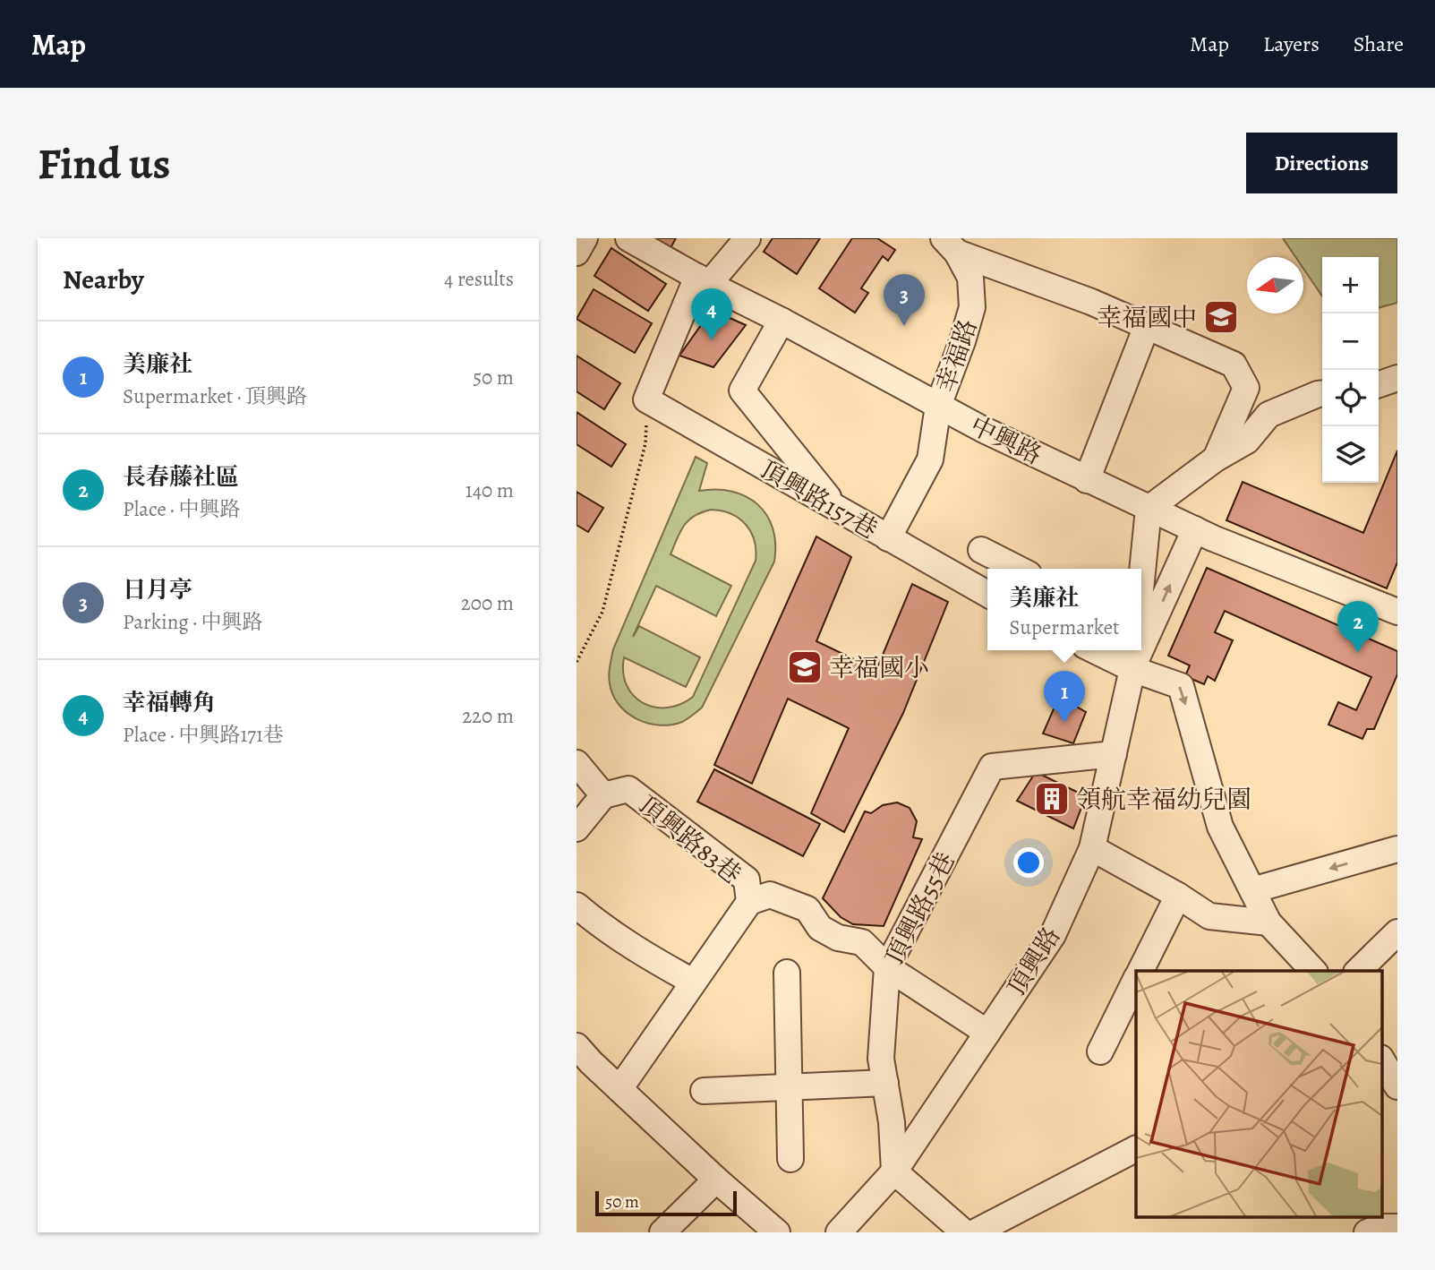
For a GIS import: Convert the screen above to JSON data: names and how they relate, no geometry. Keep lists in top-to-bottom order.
{
  "streets": {
    "street": [
      "幸福路",
      "中興路",
      "頂興路157巷",
      "頂興路83巷",
      "頂興路55巷",
      "頂興路"
    ]
  },
  "crossings": [
    ["幸福路", "中興路"],
    ["幸福路", "頂興路157巷"],
    ["中興路", "頂興路"],
    ["頂興路83巷", "頂興路55巷"],
    ["頂興路83巷", "頂興路"],
    ["頂興路55巷", "頂興路"]
  ],
  "places": {
    "school or university": ["幸福國中", "幸福國小"],
    "building": ["領航幸福幼兒園"]
  },
  "scale_bar": "50 m",
  "north": "left",
  "page": {
    "header": "Map",
    "nav": ["Map", "Layers", "Share"],
    "buttons": "Directions",
    "title": "Find us",
    "heading": ["Nearby", "4 results"],
    "map_buttons": ["+", "−"],
    "pins": [
      "3",
      "4",
      "2",
      "1"
    ],
    "list": [
      {
        "mark": "1",
        "name": "美廉社",
        "note": "Supermarket · 頂興路",
        "value": "50 m"
      },
      {
        "mark": "2",
        "name": "長春藤社區",
        "note": "Place · 中興路",
        "value": "140 m"
      },
      {
        "mark": "3",
        "name": "日月亭",
        "note": "Parking · 中興路",
        "value": "200 m"
      },
      {
        "mark": "4",
        "name": "幸福轉角",
        "note": "Place · 中興路171巷",
        "value": "220 m"
      }
    ],
    "popup": ["美廉社", "Supermarket"],
    "scale": "50 m"
  }
}
